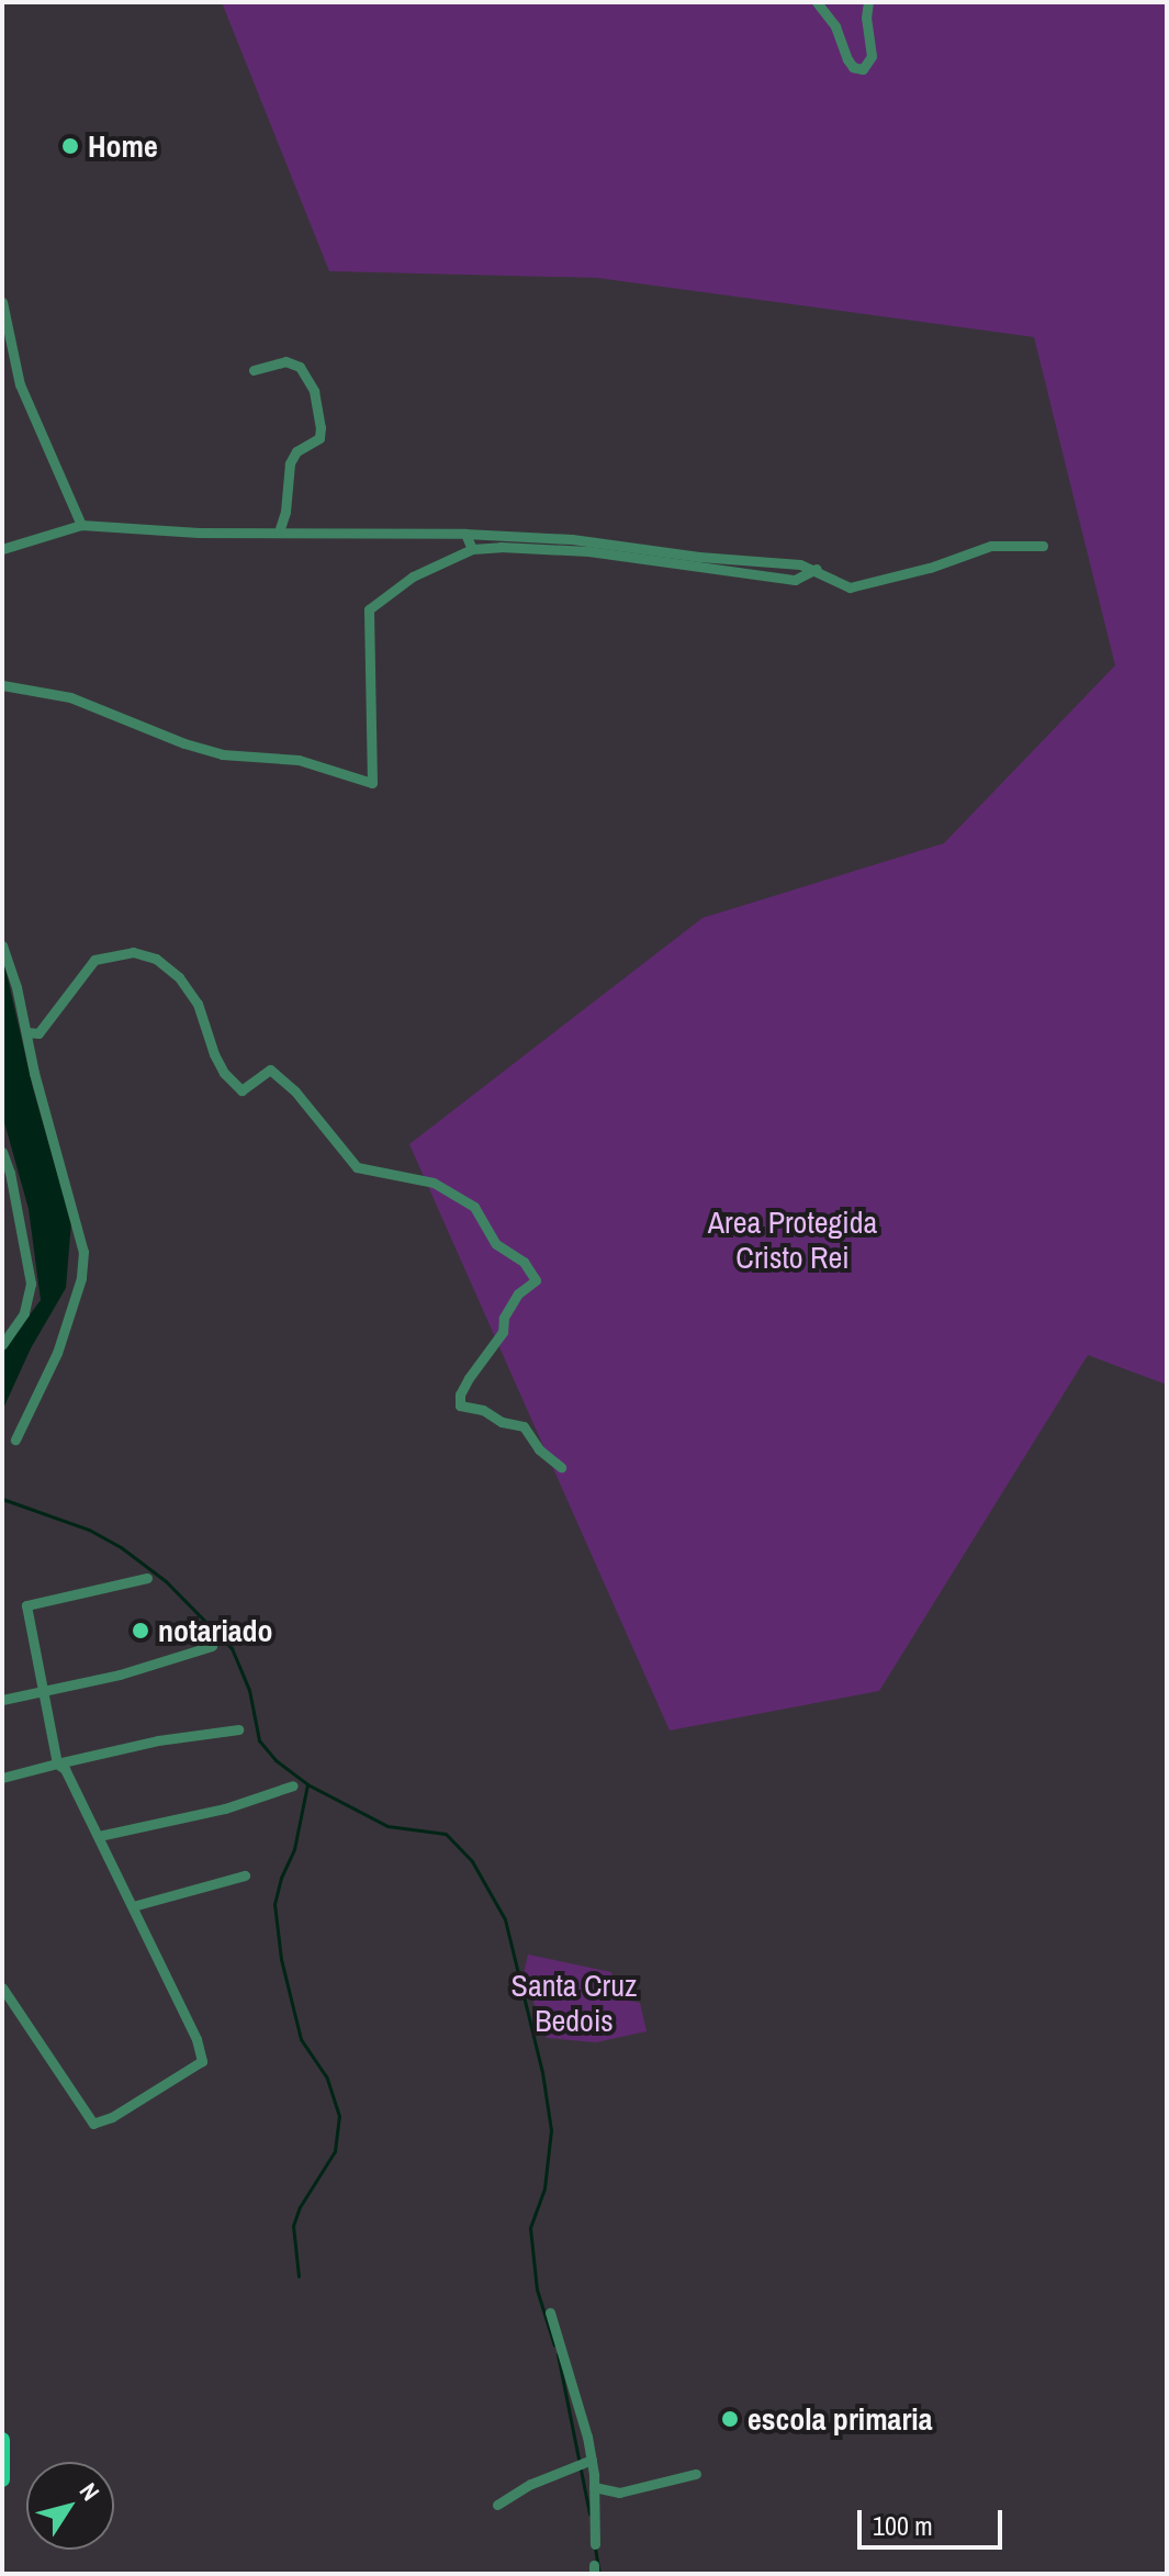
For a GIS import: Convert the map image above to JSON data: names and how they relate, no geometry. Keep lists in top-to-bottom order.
{
  "parks": ["Area Protegida Cristo Rei", "Santa Cruz Bedois"],
  "places": ["Home", "notariado", "escola primaria"],
  "scale_bar": "100 m",
  "north": "top right"
}
